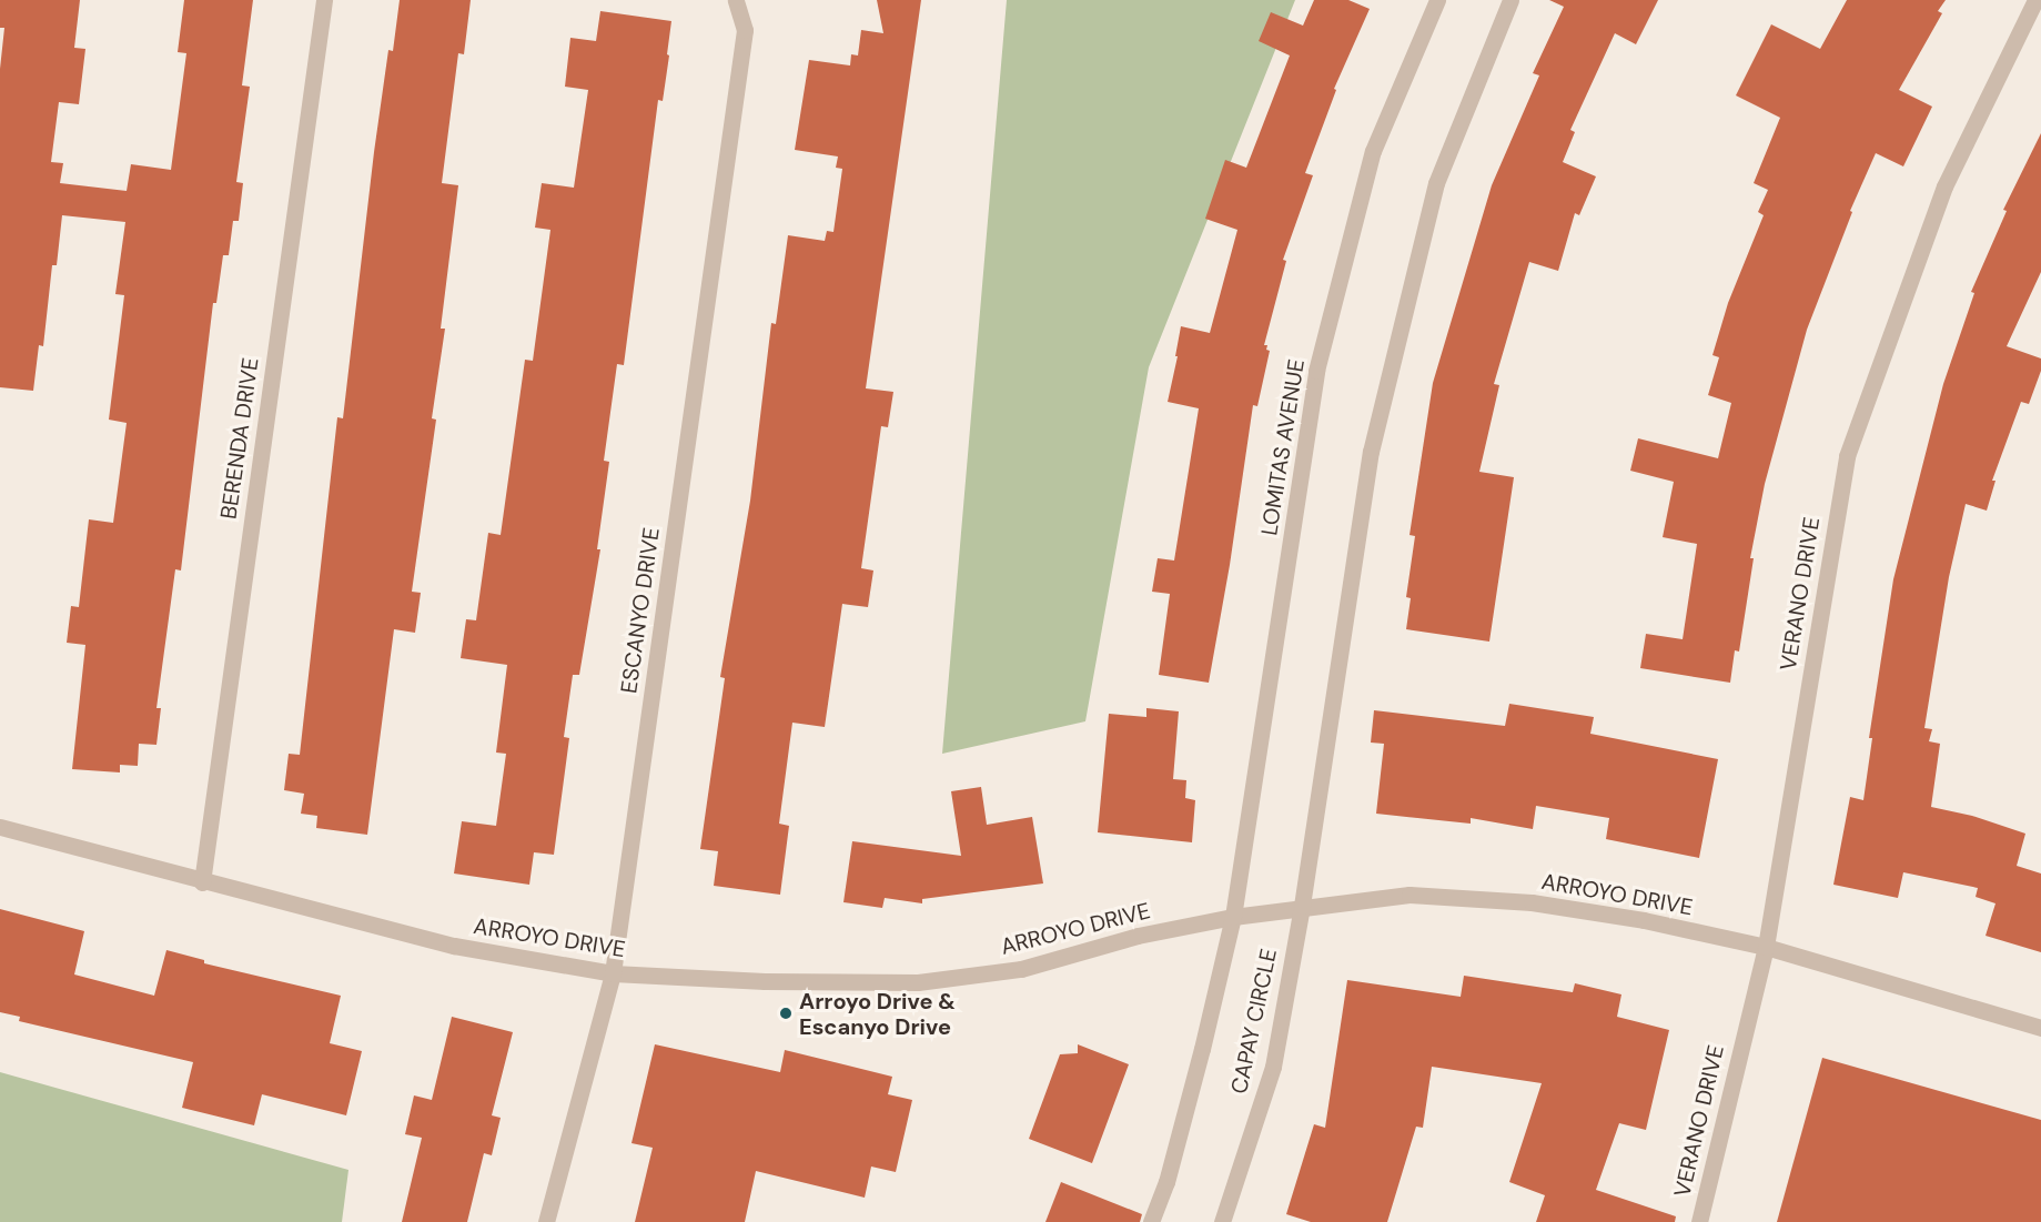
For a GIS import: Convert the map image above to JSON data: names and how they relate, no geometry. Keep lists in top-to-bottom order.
{
  "streets": {
    "street": [
      "BERENDA DRIVE",
      "LOMITAS AVENUE",
      "VERANO DRIVE",
      "ESCANYO DRIVE",
      "ARROYO DRIVE",
      "CAPAY CIRCLE"
    ]
  },
  "crossings": [
    ["BERENDA DRIVE", "ARROYO DRIVE"],
    ["LOMITAS AVENUE", "ARROYO DRIVE"],
    ["LOMITAS AVENUE", "CAPAY CIRCLE"],
    ["VERANO DRIVE", "ARROYO DRIVE"],
    ["ESCANYO DRIVE", "ARROYO DRIVE"],
    ["ARROYO DRIVE", "CAPAY CIRCLE"]
  ],
  "places": ["Arroyo Drive & Escanyo Drive"]
}
